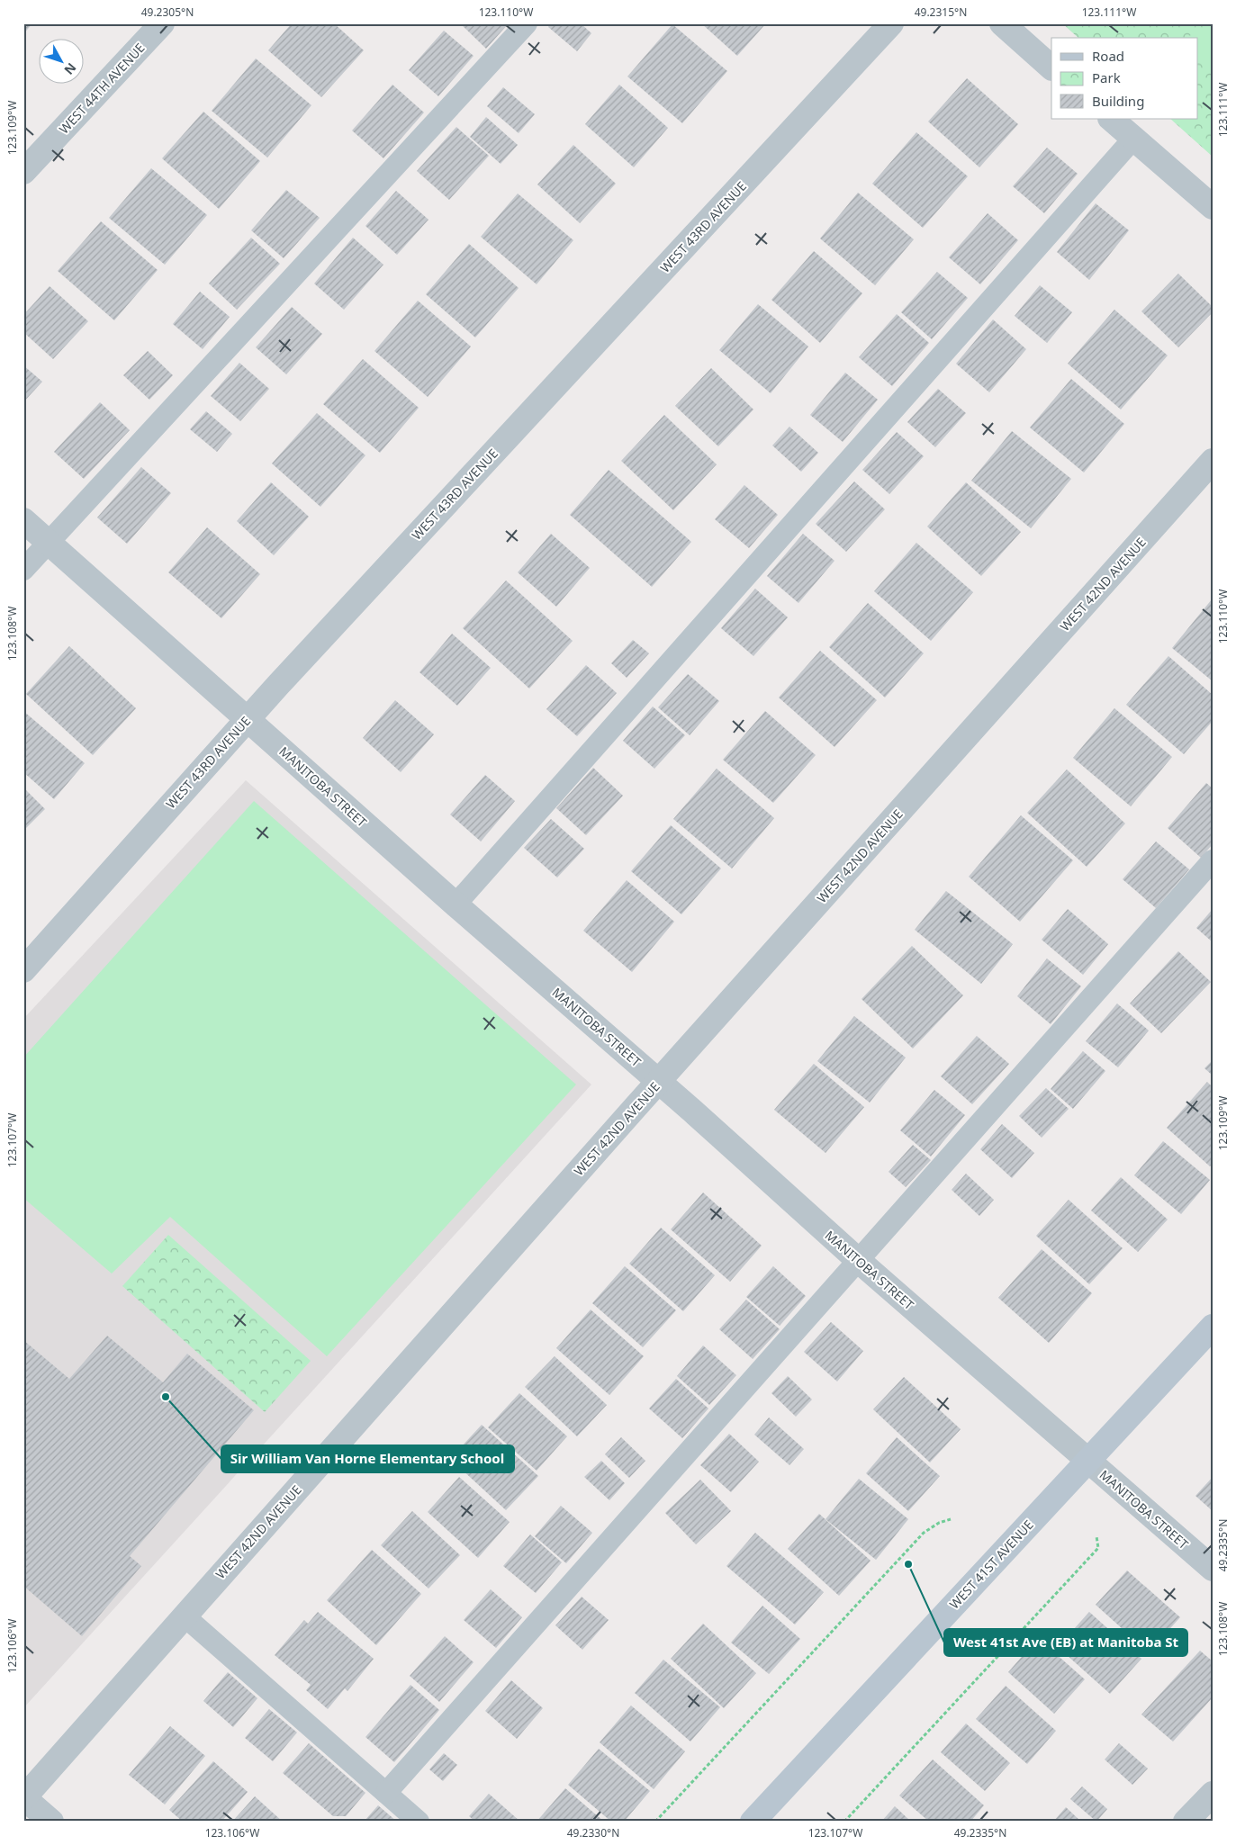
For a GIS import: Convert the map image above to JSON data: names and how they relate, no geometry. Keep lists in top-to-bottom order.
{
  "streets": {
    "main road": ["WEST 41ST AVENUE"],
    "street": [
      "WEST 44TH AVENUE",
      "WEST 43RD AVENUE",
      "WEST 42ND AVENUE",
      "MANITOBA STREET"
    ]
  },
  "crossings": [
    ["WEST 43RD AVENUE", "MANITOBA STREET"],
    ["WEST 42ND AVENUE", "MANITOBA STREET"],
    ["MANITOBA STREET", "WEST 41ST AVENUE"]
  ],
  "places": ["Sir William Van Horne Elementary School", "West 41st Ave (EB) at Manitoba St"],
  "legend": ["Road", "Park", "Building"],
  "north": "bottom right",
  "coordinates": [
    "49.2305°N",
    "123.110°W",
    "49.2315°N",
    "123.111°W",
    "123.109°W",
    "123.108°W",
    "123.107°W",
    "49.2335°N",
    "123.106°W",
    "49.2330°N"
  ]
}
